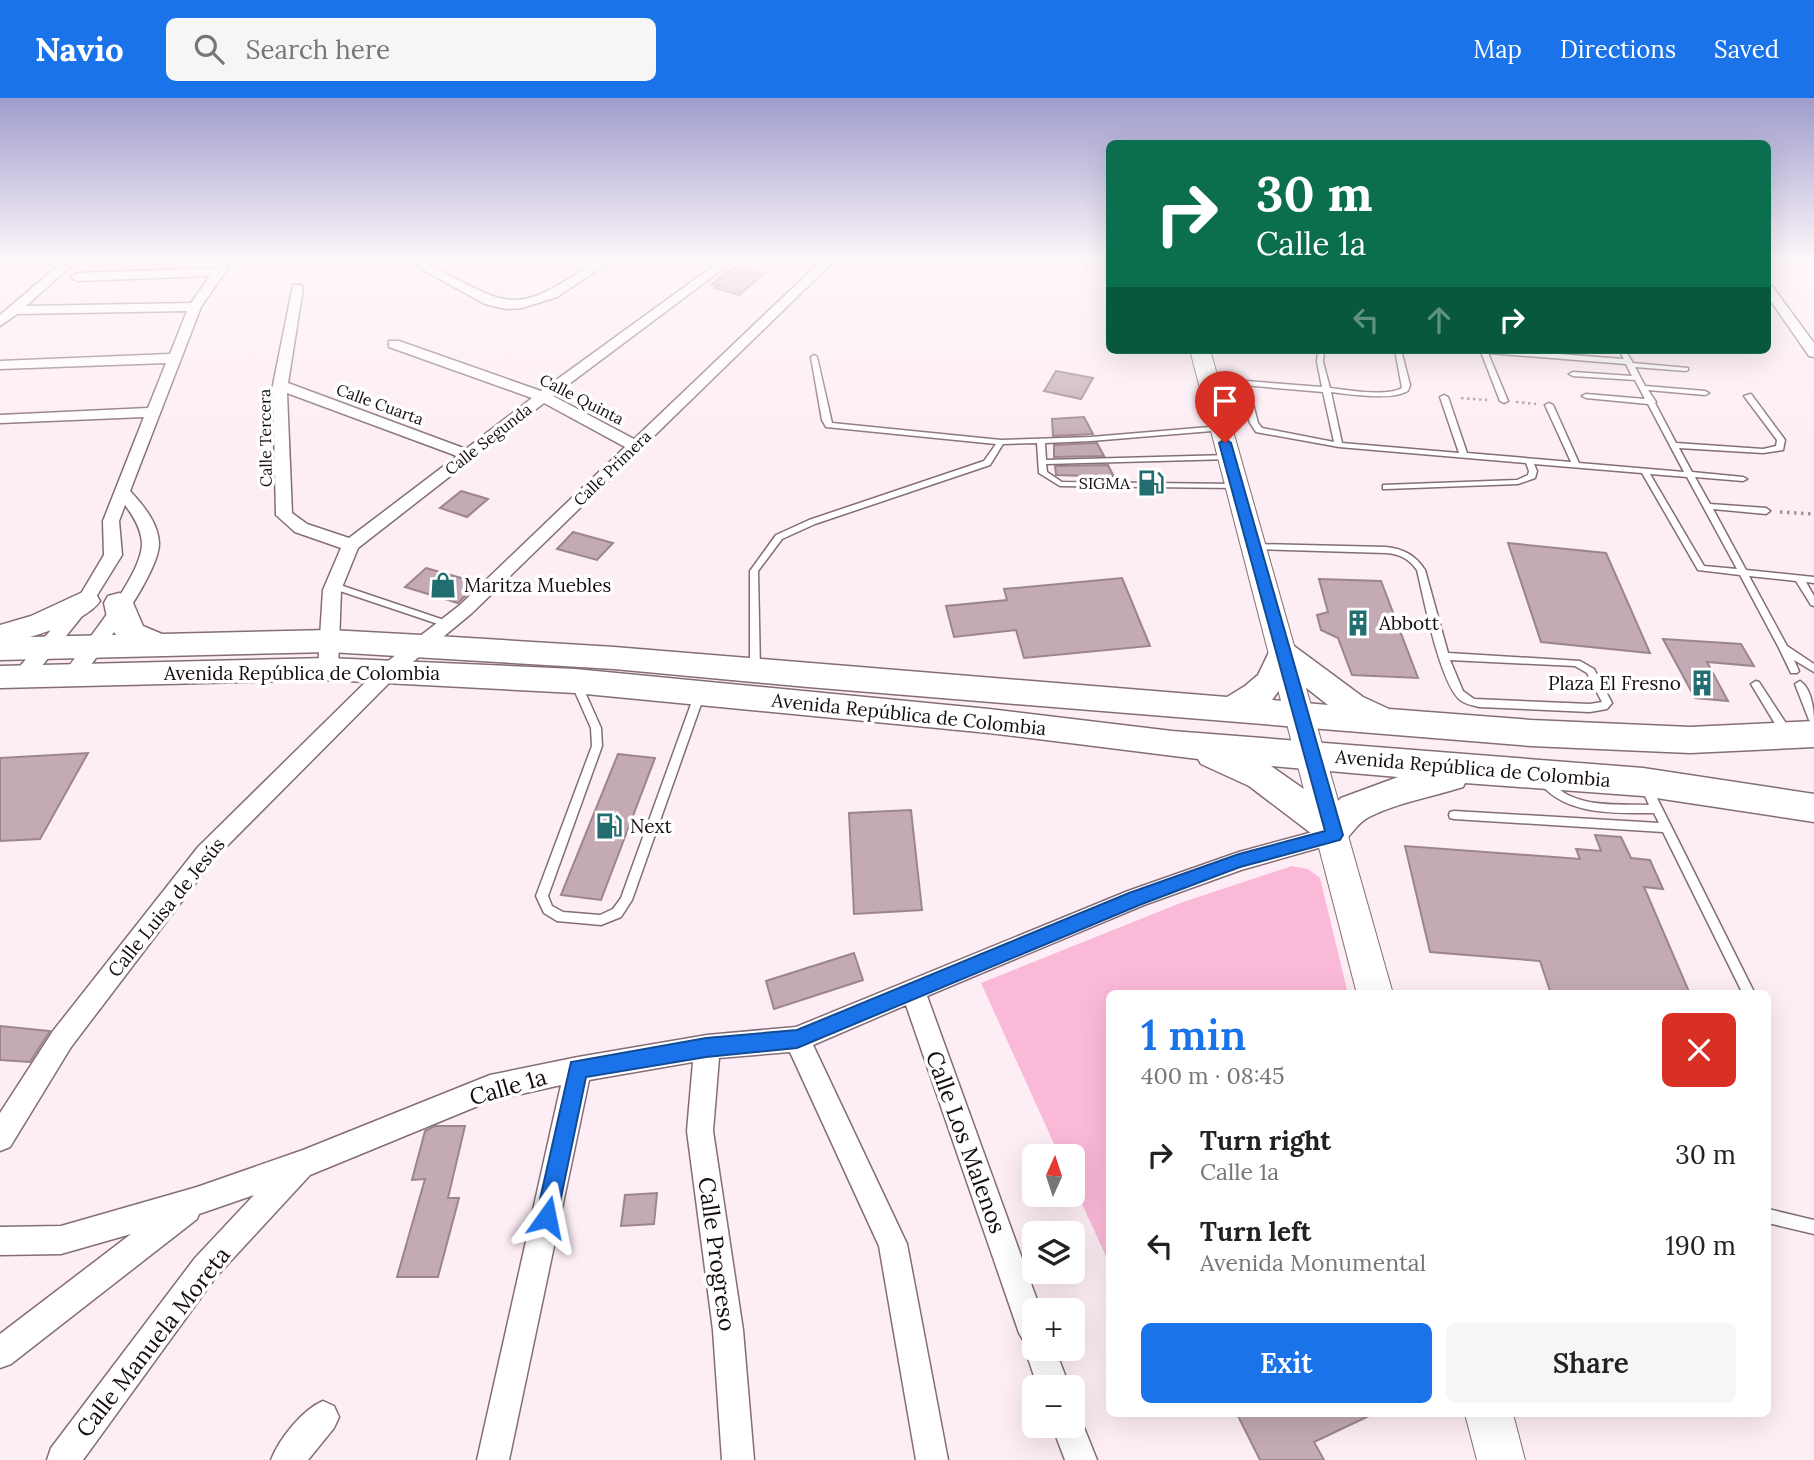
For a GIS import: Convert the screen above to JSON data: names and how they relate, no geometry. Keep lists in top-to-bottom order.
{
  "streets": {
    "main road": ["Avenida República de Colombia"],
    "street": [
      "Calle Quinta",
      "Calle Cuarta",
      "Calle Tercera",
      "Calle Segunda",
      "Calle Primera",
      "Calle Luisa de Jesús",
      "Calle 1a",
      "Calle Los Malenos",
      "Calle Progreso",
      "Calle Manuela Moreta"
    ]
  },
  "crossings": [
    ["Calle Quinta", "Calle Segunda"],
    ["Calle Quinta", "Calle Primera"],
    ["Calle Cuarta", "Calle Tercera"],
    ["Calle Cuarta", "Calle Segunda"],
    ["Calle Tercera", "Calle Segunda"],
    ["Calle Segunda", "Avenida República de Colombia"],
    ["Calle Primera", "Avenida República de Colombia"],
    ["Calle Primera", "Calle Luisa de Jesús"],
    ["Avenida República de Colombia", "Calle Luisa de Jesús"],
    ["Calle 1a", "Calle Los Malenos"],
    ["Calle 1a", "Calle Progreso"],
    ["Calle 1a", "Calle Manuela Moreta"]
  ],
  "places": {
    "fuel station": ["SIGMA", "Next"],
    "shop": ["Maritza Muebles"],
    "building": ["Abbott", "Plaza El Fresno"]
  },
  "north": "top",
  "page": {
    "header": "Navio",
    "search": "Search here",
    "nav": ["Map", "Directions", "Saved"],
    "turn": ["30 m", "Calle 1a"],
    "heading": ["1 min", "400 m · 08:45"],
    "list": [
      {
        "name": "Turn right",
        "note": "Calle 1a",
        "value": "30 m"
      },
      {
        "name": "Turn left",
        "note": "Avenida Monumental",
        "value": "190 m"
      }
    ],
    "map_buttons": ["+", "−"],
    "buttons": ["Exit", "Share"]
  }
}
